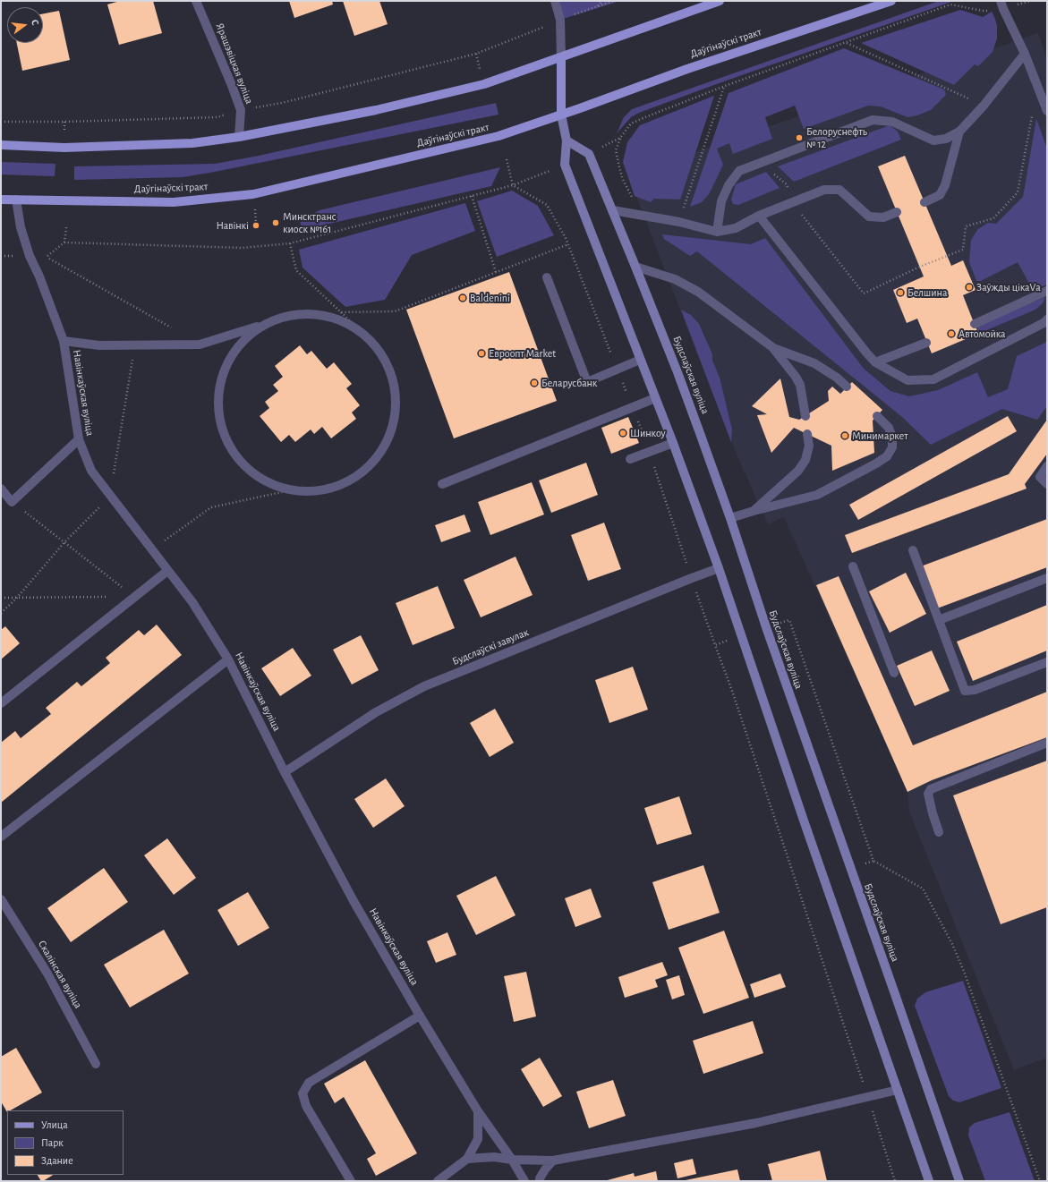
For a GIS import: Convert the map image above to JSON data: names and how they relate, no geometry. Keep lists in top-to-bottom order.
{
  "streets": {
    "main road": ["Даўгінаўскі тракт", "Будслаўская вуліца"],
    "street": [
      "Ярашэвіцкая вуліца",
      "Навінкаўская вуліца",
      "Будслаўскі завулак",
      "Скалінская вуліца"
    ]
  },
  "crossings": [
    ["Даўгінаўскі тракт", "Навінкаўская вуліца"],
    ["Навінкаўская вуліца", "Будслаўскі завулак"]
  ],
  "places": [
    "Белоруснефть № 12",
    "Минсктранс киоск №161",
    "Навінкі",
    "Заўжды цікаVа",
    "Белшина",
    "Baldenini",
    "Автомойка",
    "Евроопт Market",
    "Беларусбанк",
    "Шинкоу",
    "Минимаркет"
  ],
  "legend": ["Улица", "Парк", "Здание"],
  "north": "right"
}
